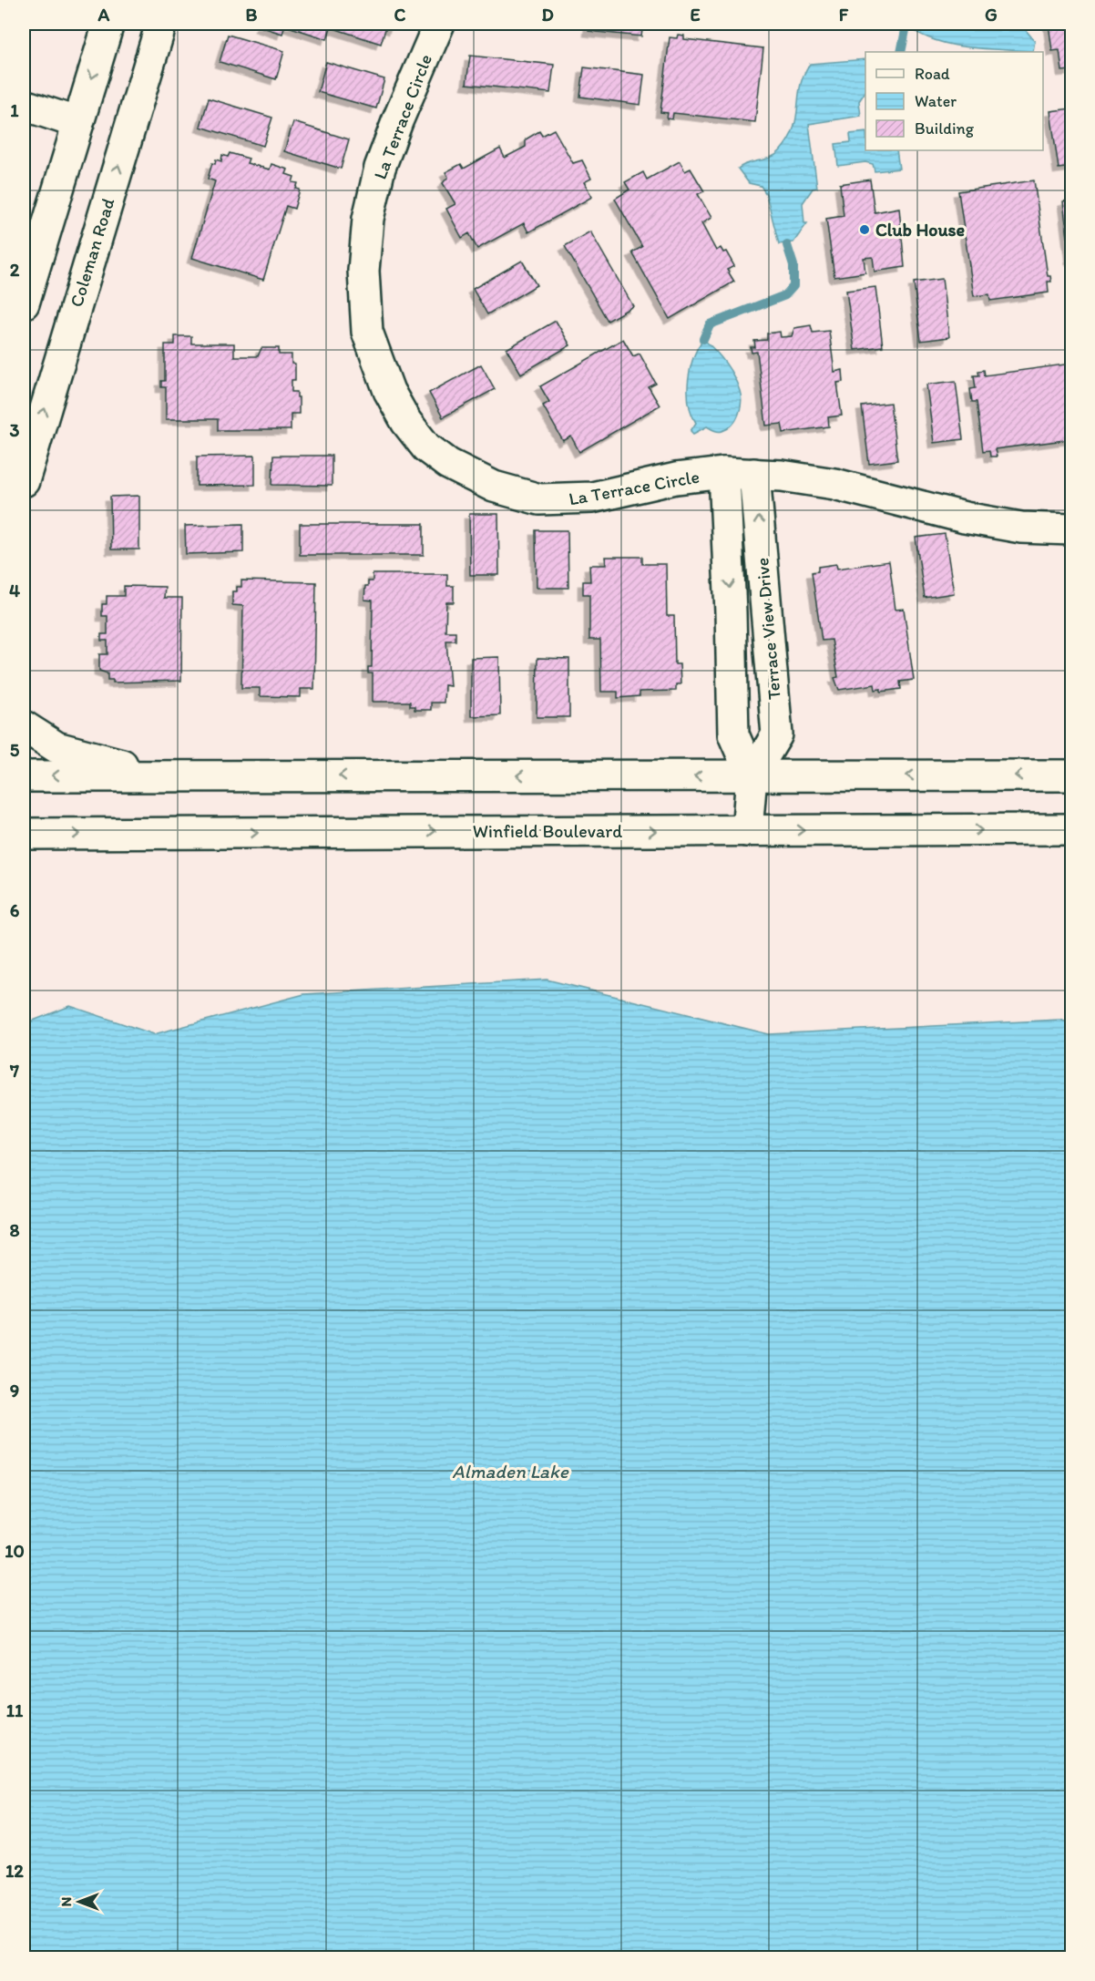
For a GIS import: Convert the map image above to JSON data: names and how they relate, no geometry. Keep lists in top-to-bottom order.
{
  "streets": {
    "street": [
      "La Terrace Circle",
      "Coleman Road",
      "Terrace View Drive",
      "Winfield Boulevard"
    ]
  },
  "crossings": [
    ["La Terrace Circle", "Terrace View Drive"],
    ["Terrace View Drive", "Winfield Boulevard"]
  ],
  "water": ["Almaden Lake"],
  "places": ["Club House"],
  "legend": ["Road", "Water", "Building"],
  "north": "left",
  "grid": {
    "columns": [
      "A",
      "B",
      "C",
      "D",
      "E",
      "F",
      "G"
    ],
    "rows": [
      "1",
      "2",
      "3",
      "4",
      "5",
      "6",
      "7",
      "8",
      "9",
      "10",
      "11",
      "12"
    ]
  }
}
